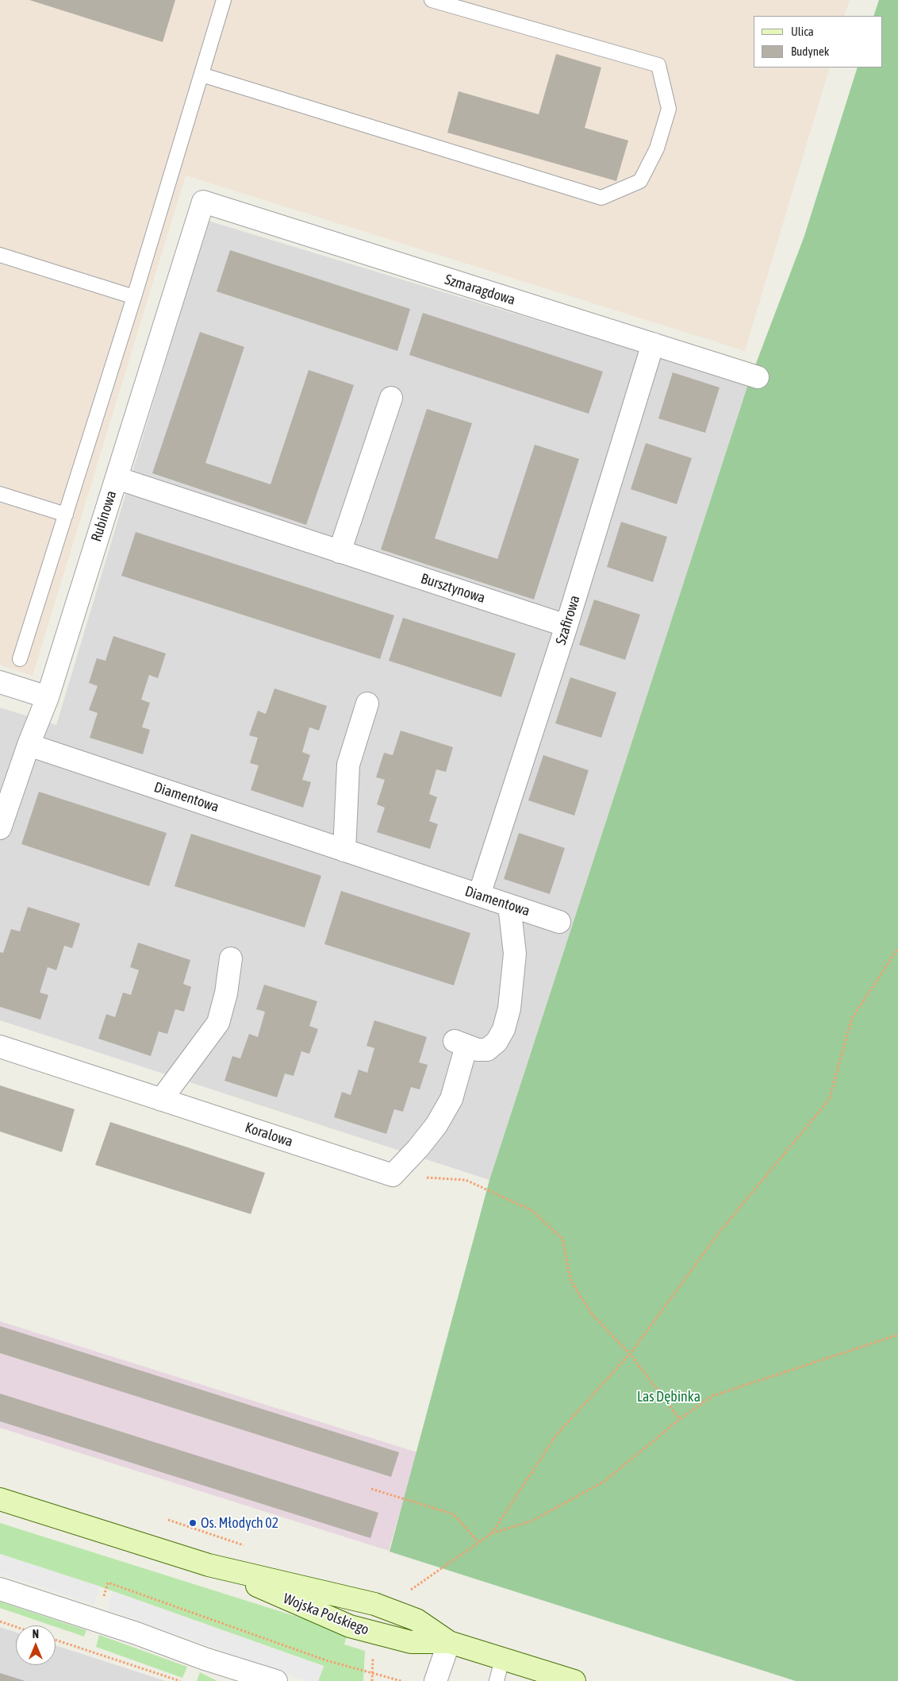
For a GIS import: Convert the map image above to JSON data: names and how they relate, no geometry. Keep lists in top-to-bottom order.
{
  "streets": {
    "main road": ["Wojska Polskiego"],
    "street": [
      "Szmaragdowa",
      "Rubinowa",
      "Bursztynowa",
      "Szafirowa",
      "Diamentowa",
      "Koralowa"
    ]
  },
  "crossings": [
    ["Szmaragdowa", "Rubinowa"],
    ["Szmaragdowa", "Szafirowa"],
    ["Rubinowa", "Bursztynowa"],
    ["Rubinowa", "Diamentowa"],
    ["Bursztynowa", "Szafirowa"],
    ["Szafirowa", "Diamentowa"]
  ],
  "parks": ["Las Dębinka"],
  "places": ["Os. Młodych 02"],
  "legend": ["Ulica", "Budynek"],
  "north": "top"
}
